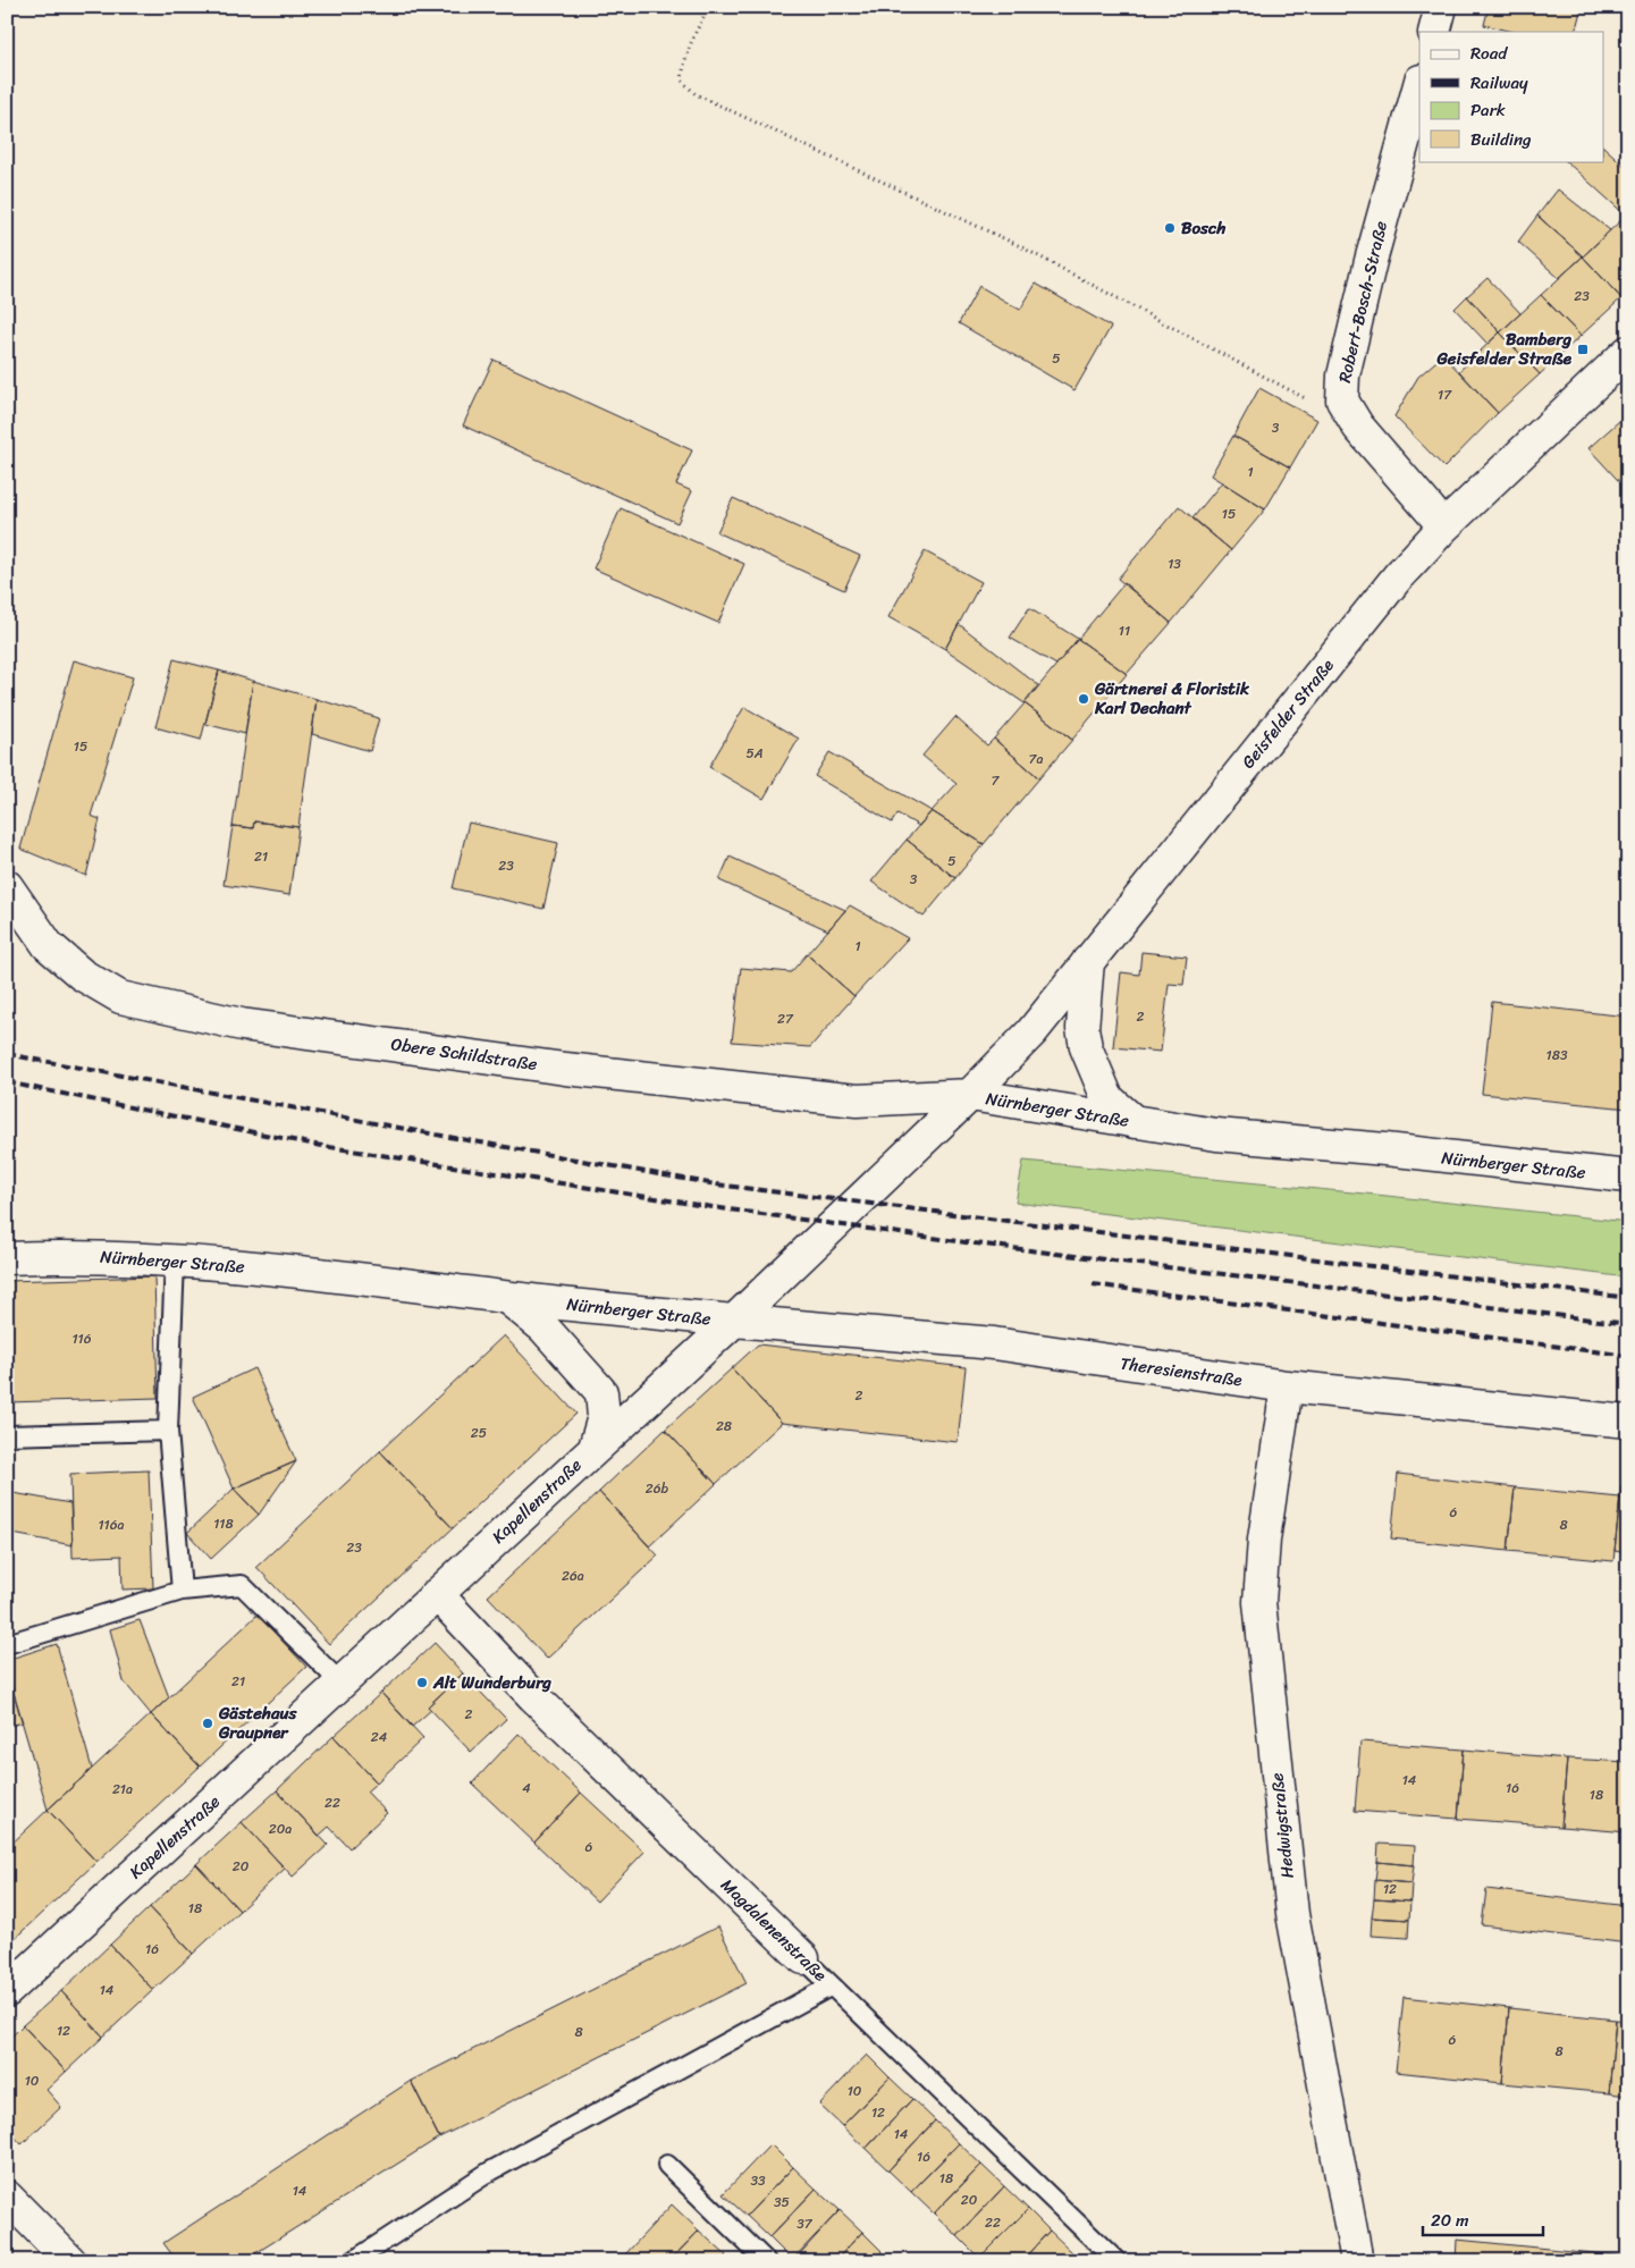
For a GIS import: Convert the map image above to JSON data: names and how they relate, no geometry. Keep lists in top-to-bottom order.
{
  "streets": {
    "street": [
      "Robert-Bosch-Straße",
      "Geisfelder Straße",
      "Obere Schildstraße",
      "Nürnberger Straße",
      "Theresienstraße",
      "Kapellenstraße",
      "Hedwigstraße",
      "Magdalenenstraße"
    ]
  },
  "crossings": [
    ["Robert-Bosch-Straße", "Geisfelder Straße"],
    ["Geisfelder Straße", "Obere Schildstraße"],
    ["Geisfelder Straße", "Nürnberger Straße"],
    ["Obere Schildstraße", "Nürnberger Straße"],
    ["Nürnberger Straße", "Theresienstraße"],
    ["Nürnberger Straße", "Kapellenstraße"],
    ["Theresienstraße", "Kapellenstraße"],
    ["Theresienstraße", "Hedwigstraße"],
    ["Kapellenstraße", "Magdalenenstraße"]
  ],
  "places": {
    "other": [
      "Bosch",
      "Gärtnerei & Floristik Karl Dechant",
      "Alt Wunderburg",
      "Gästehaus Graupner"
    ],
    "transit": ["Bamberg Geisfelder Straße"]
  },
  "house_numbers": [
    "23",
    "5",
    "17",
    "3",
    "1",
    "15",
    "13",
    "11",
    "15",
    "5A",
    "7a",
    "7",
    "21",
    "5",
    "23",
    "3",
    "1",
    "2",
    "27",
    "183",
    "116",
    "2",
    "28",
    "25",
    "26b",
    "6",
    "118",
    "116a",
    "8",
    "23",
    "26a",
    "21",
    "2",
    "24",
    "14",
    "4",
    "16",
    "21a",
    "18",
    "22",
    "20a",
    "6",
    "20",
    "12",
    "18",
    "16",
    "14",
    "12",
    "8",
    "6",
    "8",
    "10",
    "10",
    "12",
    "14",
    "16",
    "18",
    "33",
    "14",
    "20",
    "35",
    "22",
    "37"
  ],
  "legend": [
    "Road",
    "Railway",
    "Park",
    "Building"
  ],
  "scale_bar": "20 m"
}
